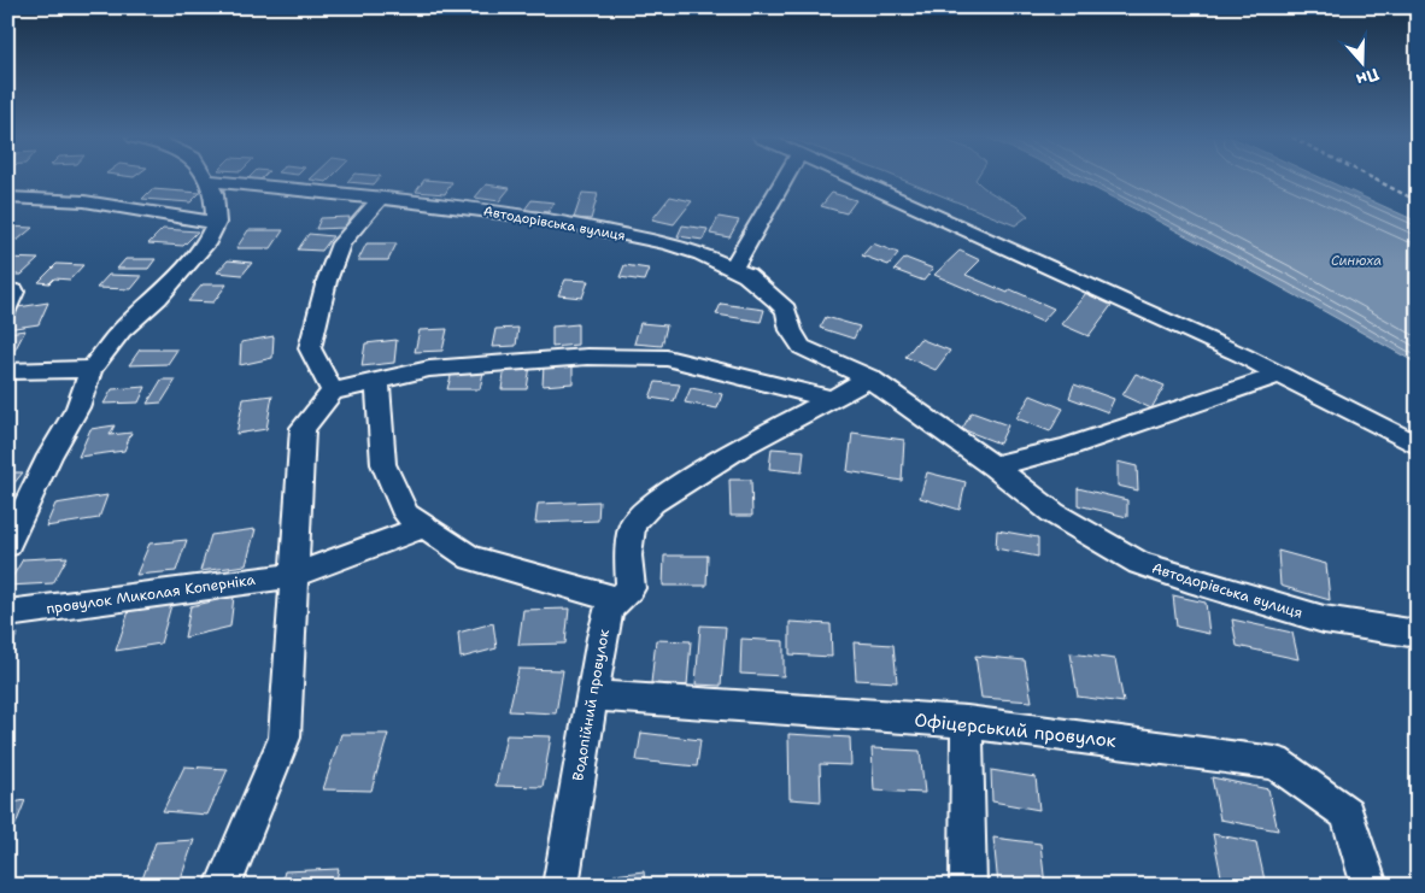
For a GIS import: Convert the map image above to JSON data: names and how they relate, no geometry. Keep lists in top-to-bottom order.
{
  "streets": {
    "street": [
      "Автодорівська вулиця",
      "провулок Миколая Коперніка",
      "Водопійний провулок",
      "Офіцерський провулок"
    ]
  },
  "crossings": [
    ["Автодорівська вулиця", "Водопійний провулок"],
    ["Водопійний провулок", "Офіцерський провулок"]
  ],
  "water": ["Синюха"],
  "north": "bottom"
}
